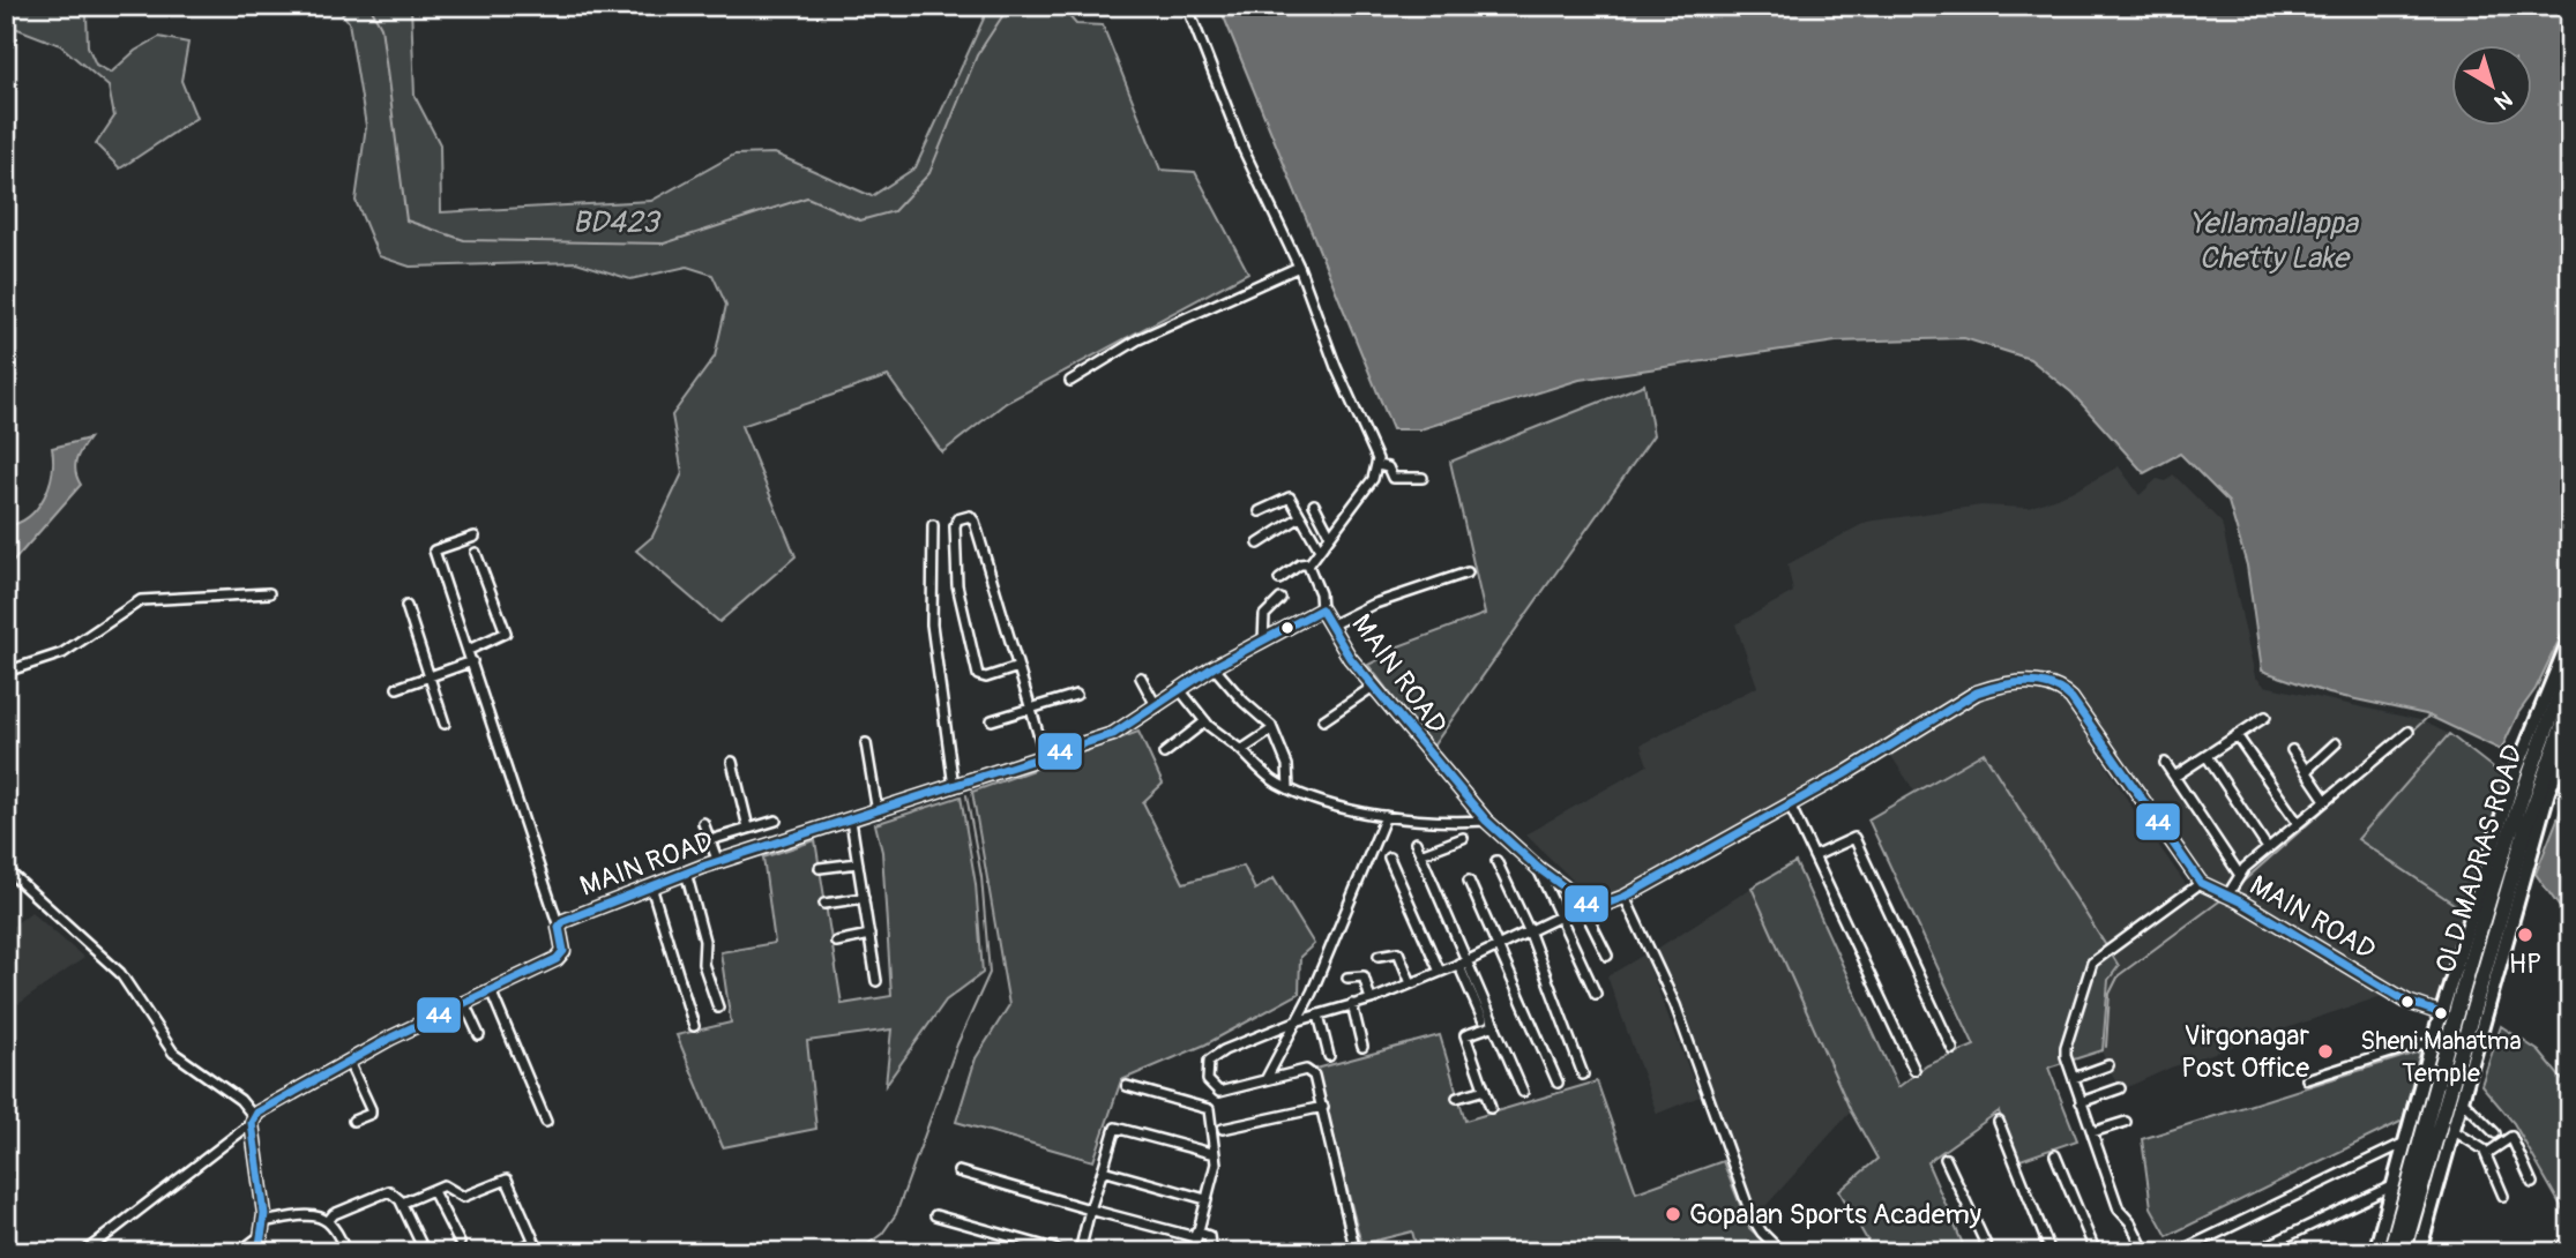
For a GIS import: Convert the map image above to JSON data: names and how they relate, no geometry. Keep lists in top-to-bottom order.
{
  "streets": {
    "highway": ["OLD MADRAS ROAD"],
    "street": ["MAIN ROAD"]
  },
  "water": ["BD423", "Yellamallappa Chetty Lake"],
  "places": [
    "HP",
    "Sheni Mahatma Temple",
    "Virgonagar Post Office",
    "Gopalan Sports Academy"
  ],
  "lines": ["transit line 44"],
  "north": "bottom right"
}
